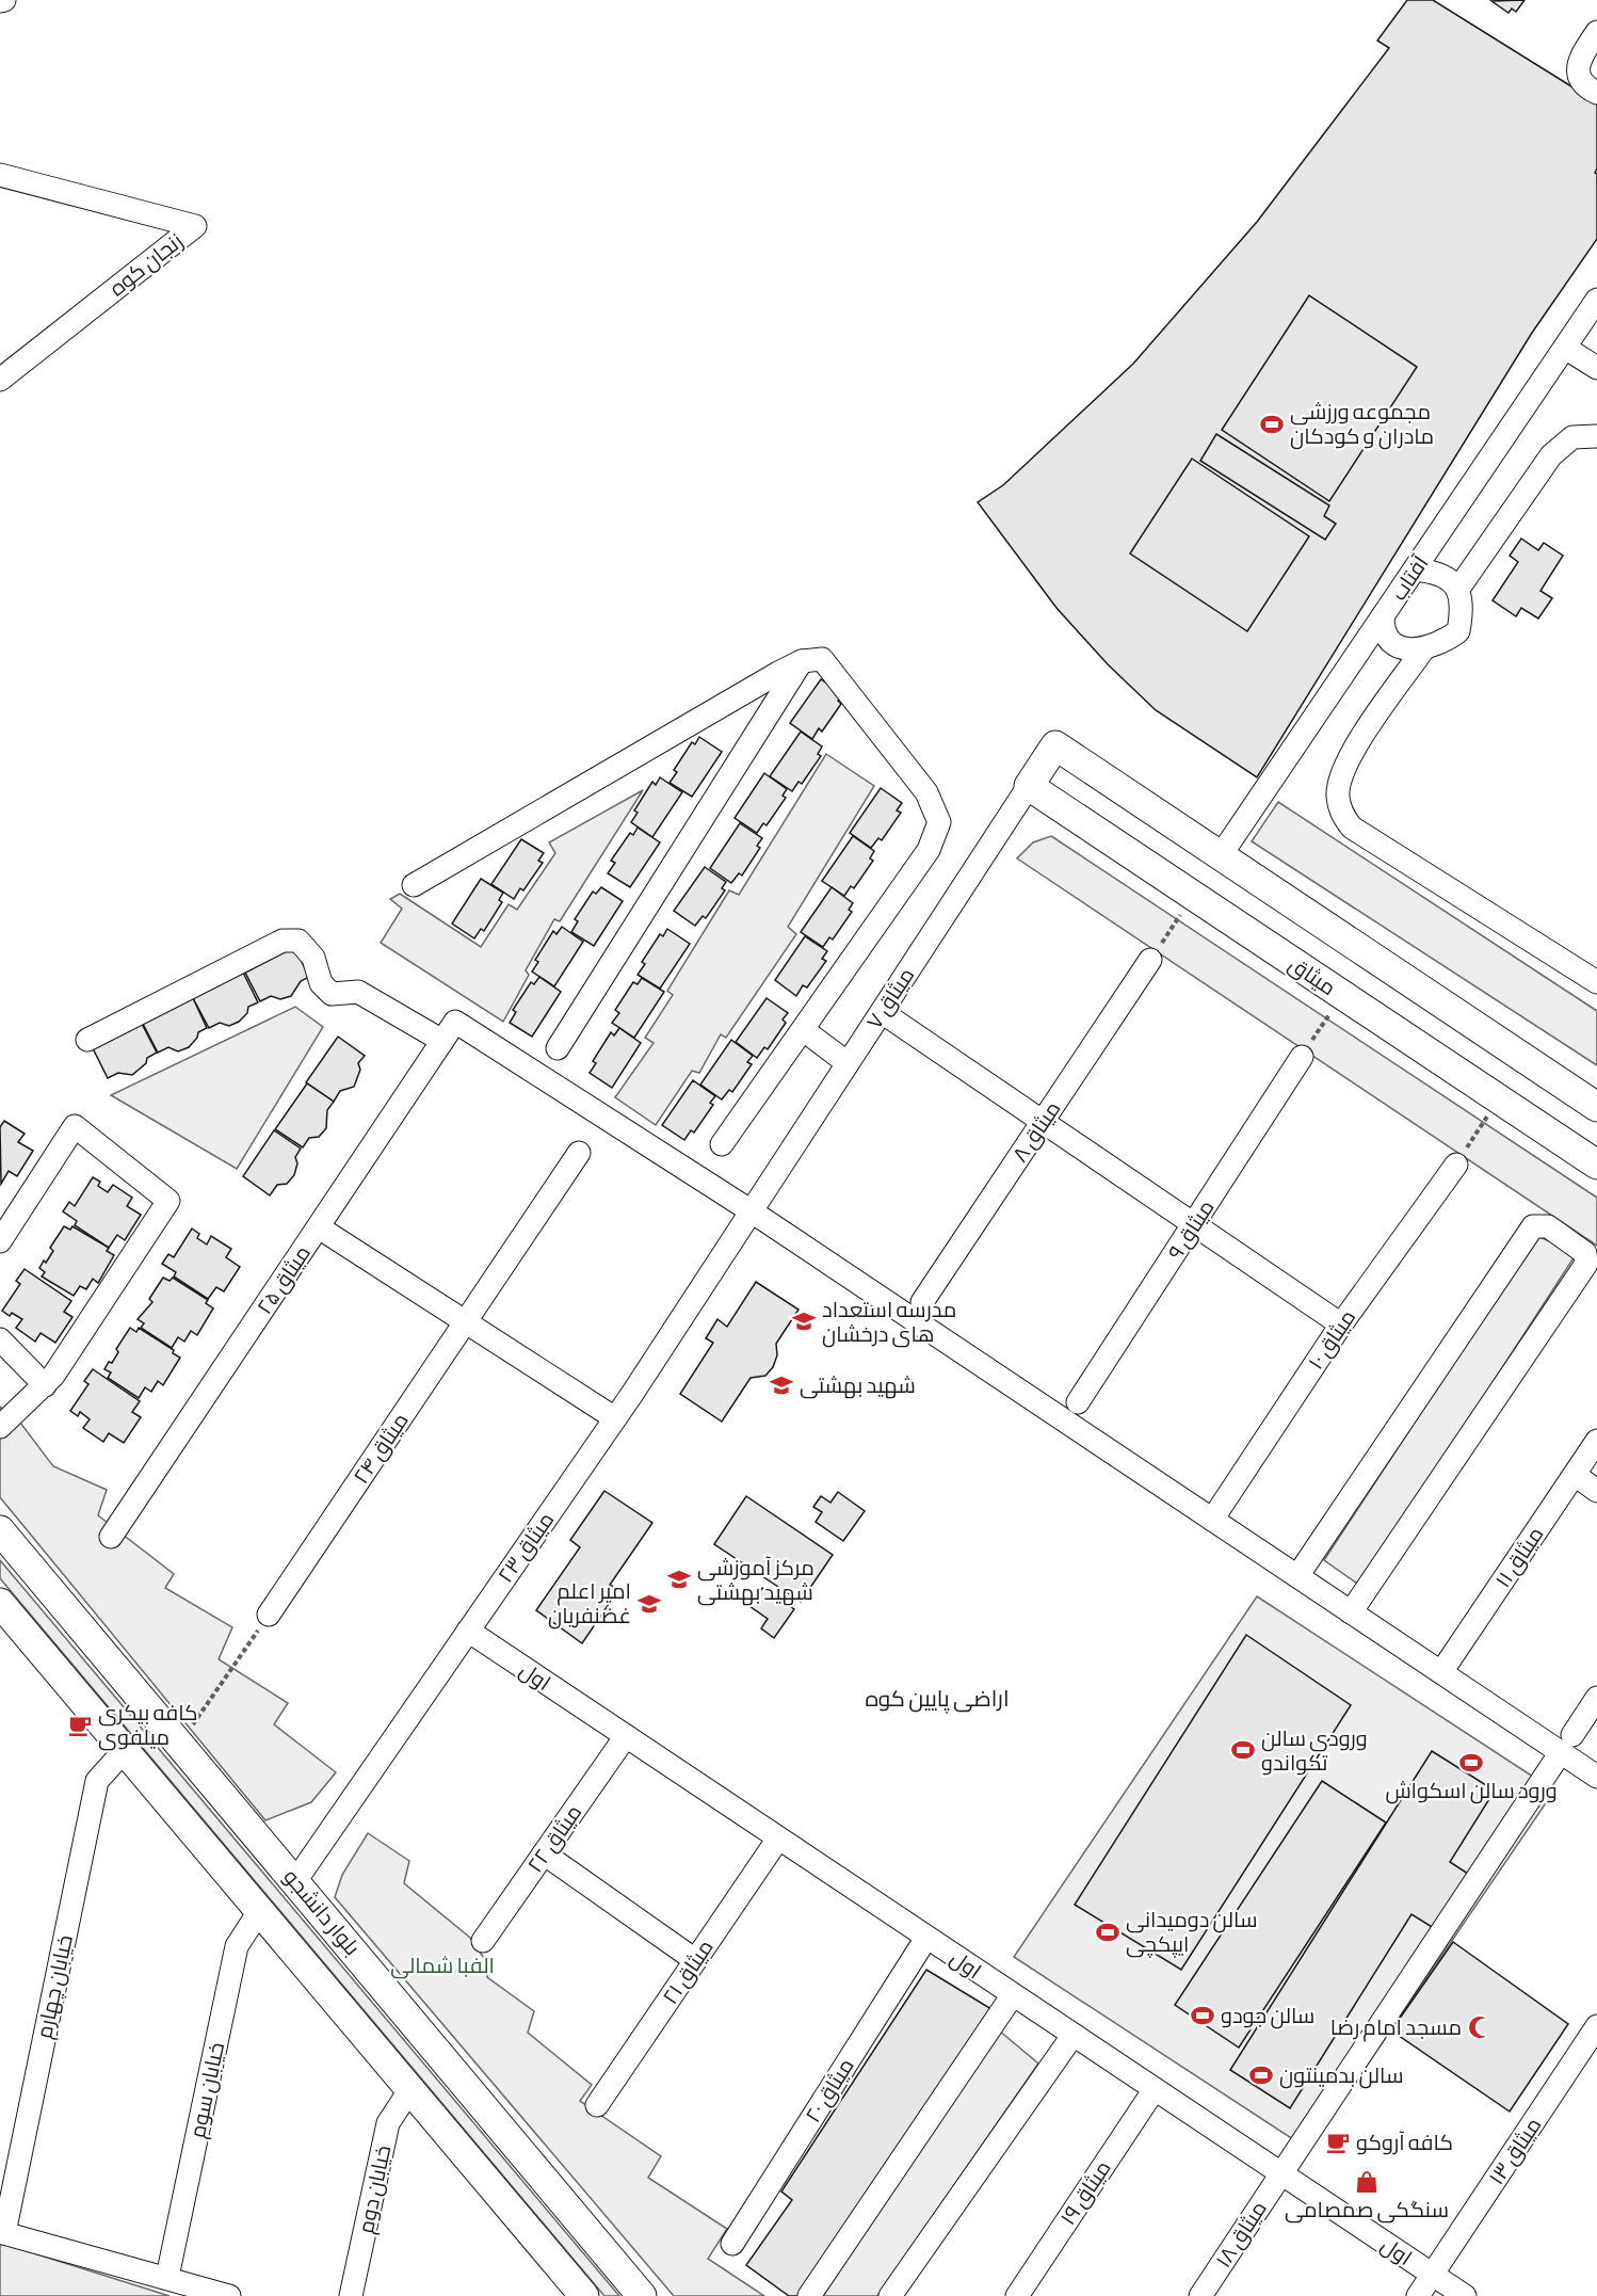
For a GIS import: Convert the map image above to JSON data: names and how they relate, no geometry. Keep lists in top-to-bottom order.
{
  "streets": {
    "main road": ["میثاق", "بلوار دانشجو"],
    "street": [
      "زنجان کوه",
      "آفتاب",
      "میثاق ۷",
      "میثاق ۸",
      "میثاق ۹",
      "میثاق ۲۵",
      "میثاق ۱۰",
      "میثاق ۲۴",
      "میثاق ۲۳",
      "میثاق ۱۱",
      "اول",
      "میثاق ۲۲",
      "میثاق ۲۱",
      "خیابان چهارم",
      "خیابان سوم",
      "میثاق ۲۰",
      "میثاق ۱۳",
      "خیابان دوم",
      "میثاق ۱۹",
      "میثاق ۱۸"
    ]
  },
  "crossings": [
    ["میثاق", "میثاق ۷"],
    ["میثاق ۷", "میثاق ۲۵"],
    ["میثاق ۷", "میثاق ۲۳"],
    ["میثاق ۲۵", "میثاق ۲۳"],
    ["میثاق ۲۳", "اول"],
    ["میثاق ۲۳", "بلوار دانشجو"],
    ["اول", "میثاق ۲۲"],
    ["اول", "میثاق ۲۱"],
    ["اول", "میثاق ۲۰"],
    ["اول", "میثاق ۱۳"],
    ["اول", "میثاق ۱۹"],
    ["اول", "میثاق ۱۸"]
  ],
  "districts": ["اراضی پایین کوه"],
  "parks": ["الفبا شمالی"],
  "places": {
    "sports": [
      "مجموعه ورزشی مادران و کودکان",
      "ورودی سالن تکواندو",
      "ورود سالن اسکواش",
      "سالن دومیدانی ایپکچی",
      "سالن جودو",
      "سالن بدمینتون"
    ],
    "school or university": [
      "مدرسه استعداد های درخشان",
      "شهید بهشتی",
      "مرکز آموزشی شهید بهشتی",
      "امیر اعلم غضنفریان"
    ],
    "cafe": ["کافه بیکری میلفوی", "کافه آروکو"],
    "mosque": ["مسجد امام رضا"],
    "shop": ["سنگکی صمصامی"]
  }
}
